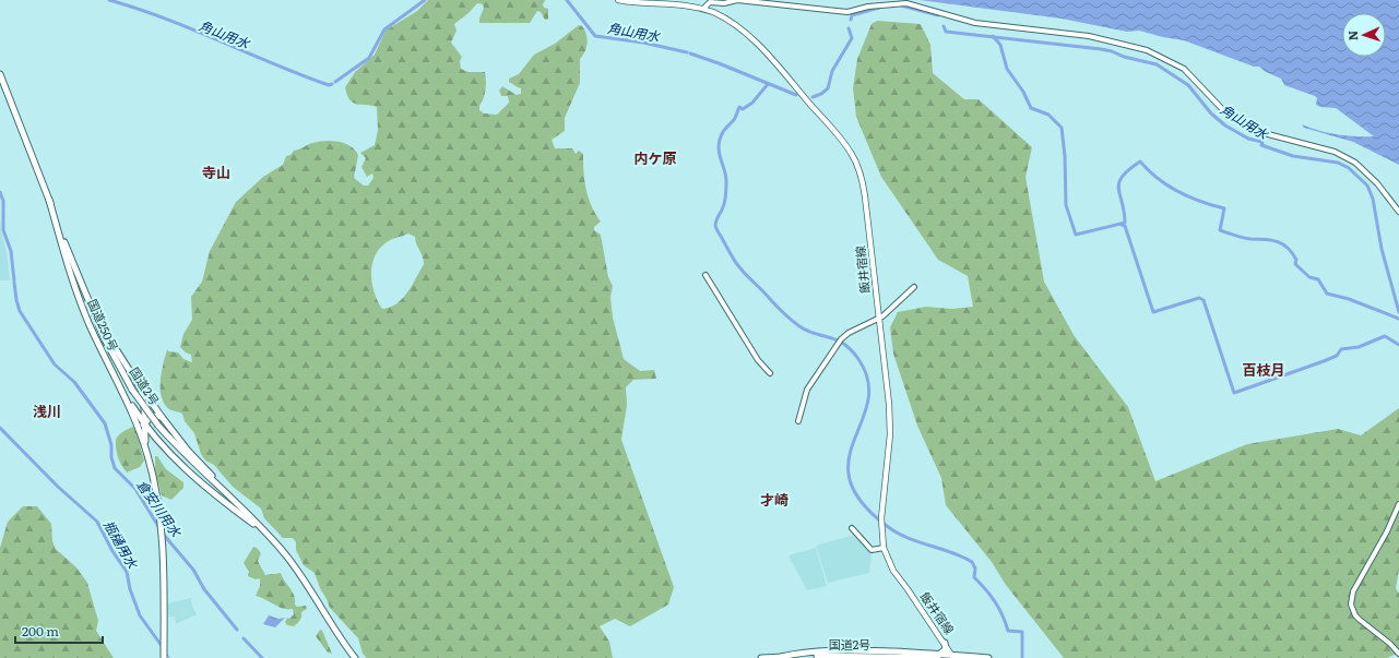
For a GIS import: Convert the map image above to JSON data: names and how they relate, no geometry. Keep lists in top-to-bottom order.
{
  "streets": {
    "highway": ["国道250号", "国道2号"],
    "main road": ["飯井宿線"]
  },
  "crossings": [
    ["国道250号", "国道2号"]
  ],
  "districts": [
    "内ケ原",
    "寺山",
    "百枝月",
    "浅川",
    "才崎"
  ],
  "water": ["角山用水", "倉安川用水", "瓶樋用水"],
  "scale_bar": "200 m",
  "north": "left"
}
